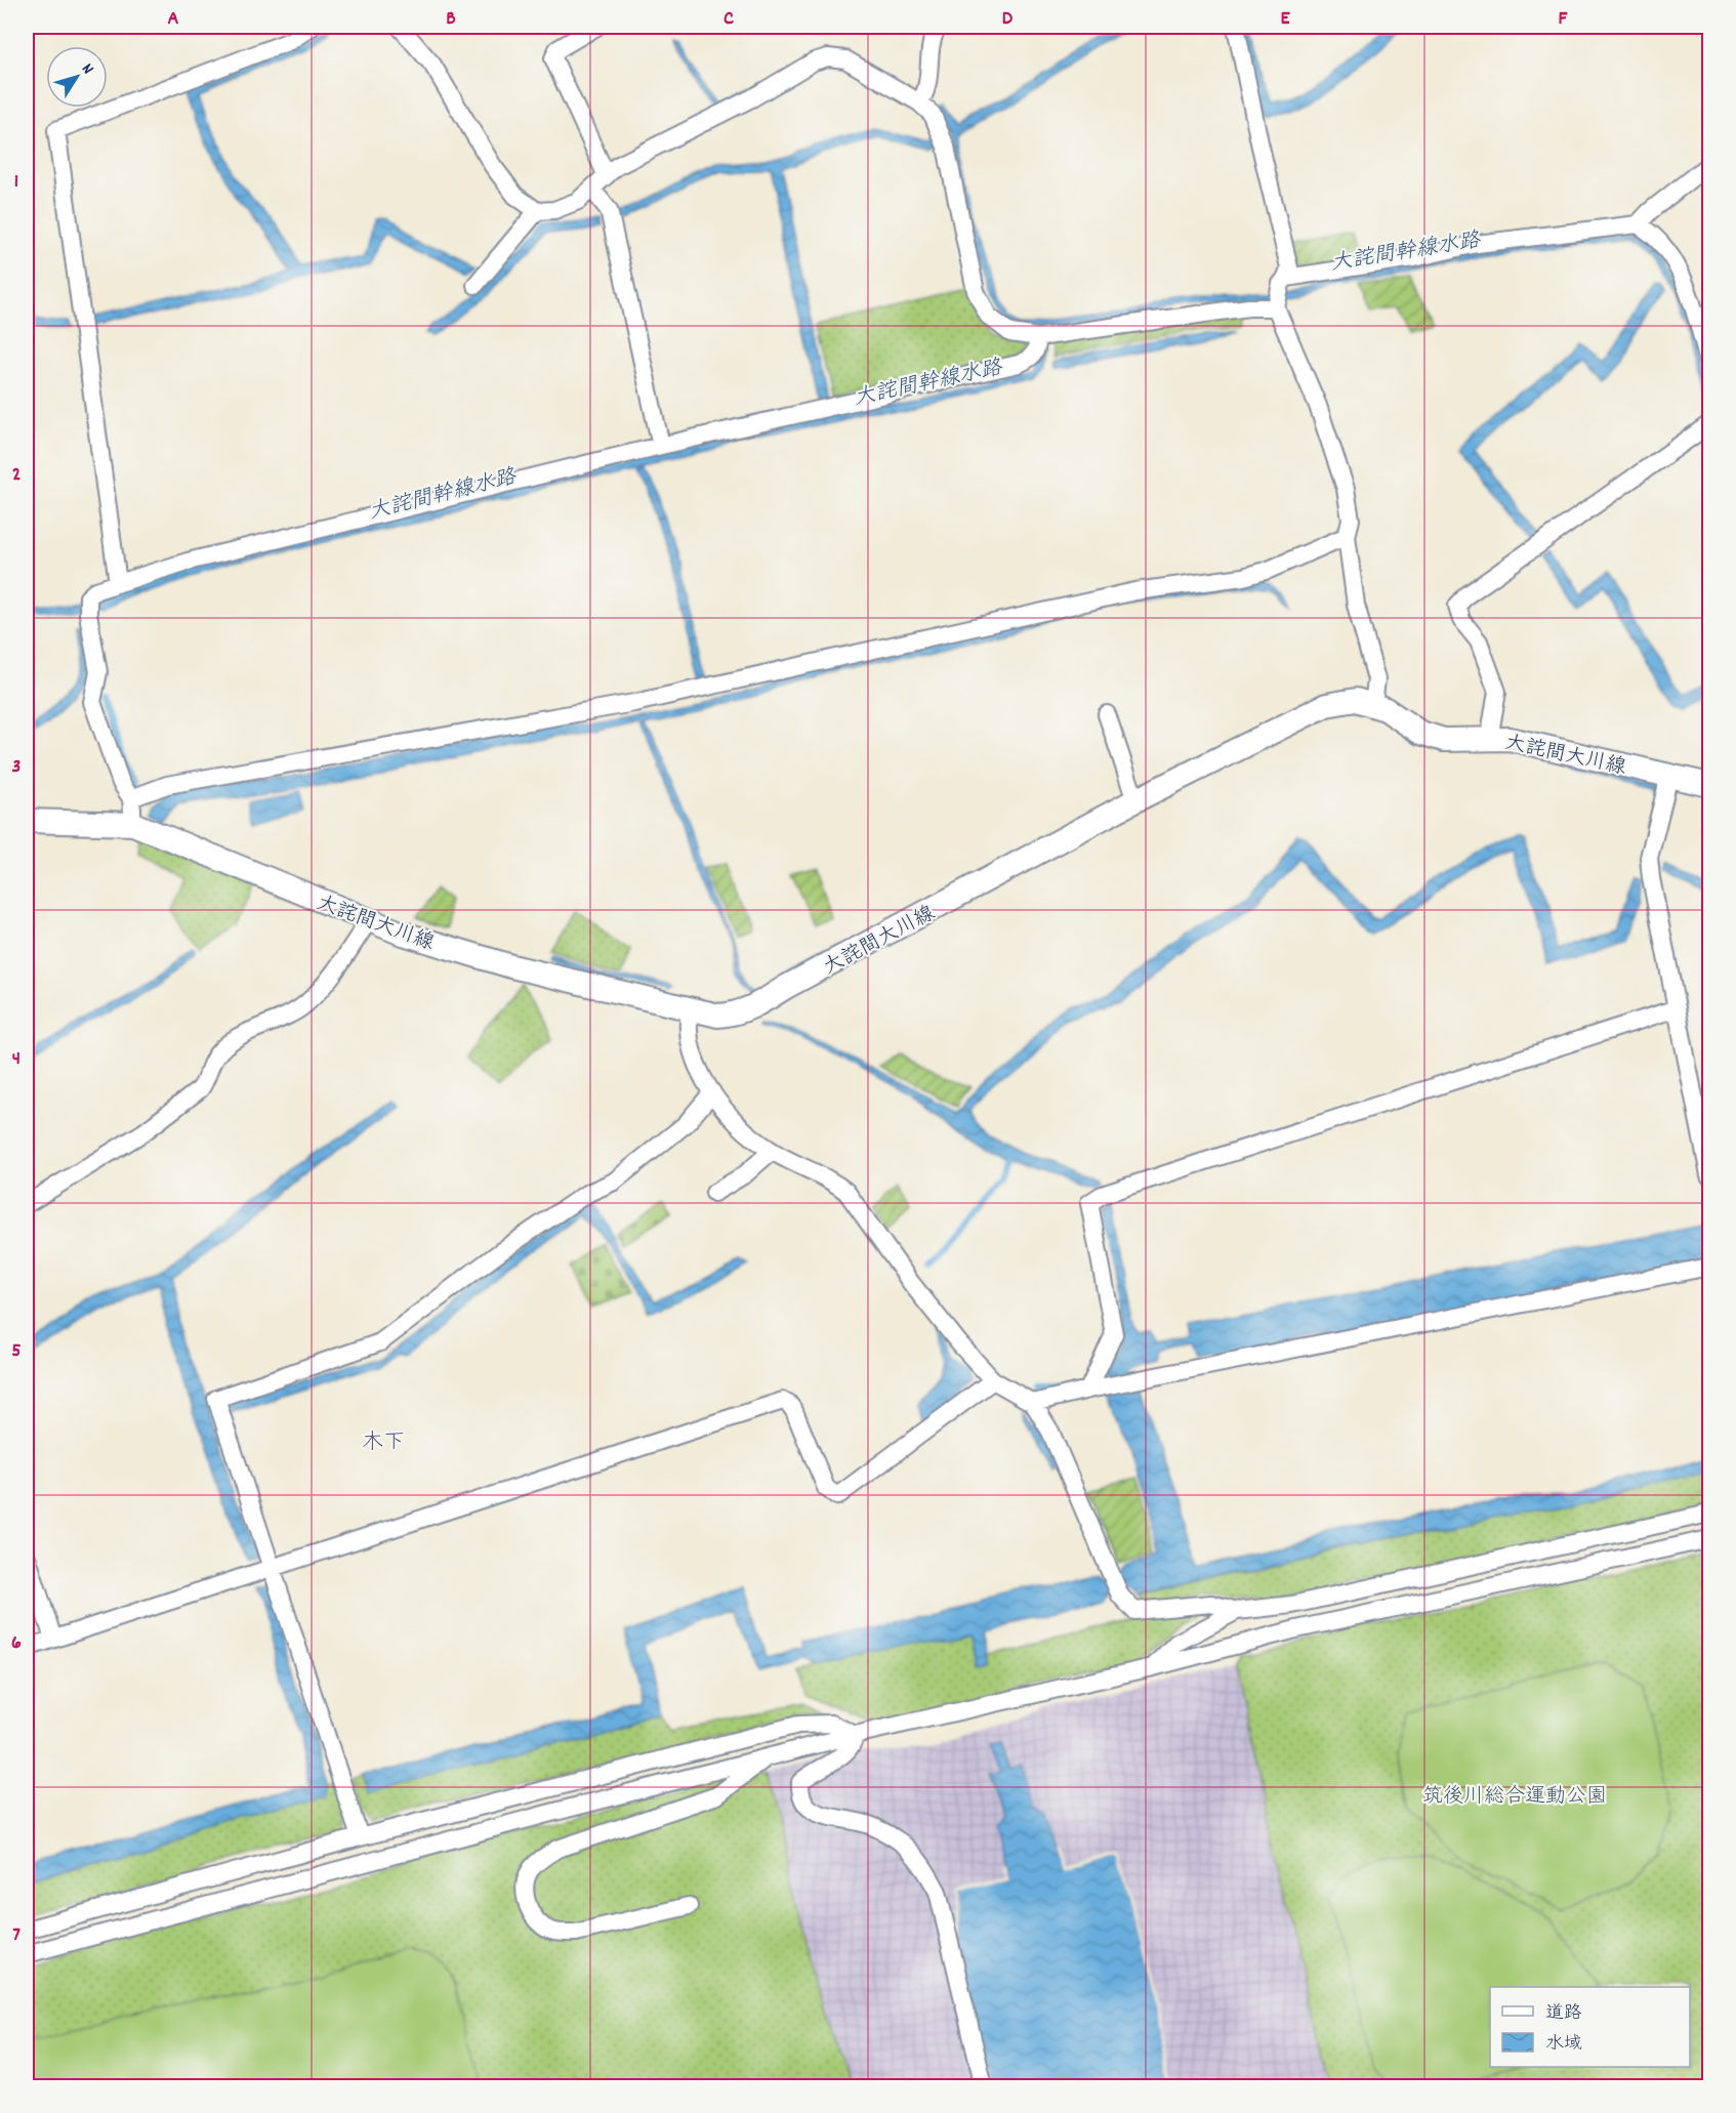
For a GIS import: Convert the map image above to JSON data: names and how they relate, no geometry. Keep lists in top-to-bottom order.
{
  "streets": {
    "main road": ["大詫間大川線"]
  },
  "districts": ["木下"],
  "water": ["大詫間幹線水路"],
  "parks": ["筑後川総合運動公園"],
  "legend": ["道路", "水域"],
  "north": "top right",
  "grid": {
    "columns": [
      "A",
      "B",
      "C",
      "D",
      "E",
      "F"
    ],
    "rows": [
      "1",
      "2",
      "3",
      "4",
      "5",
      "6",
      "7"
    ]
  }
}
